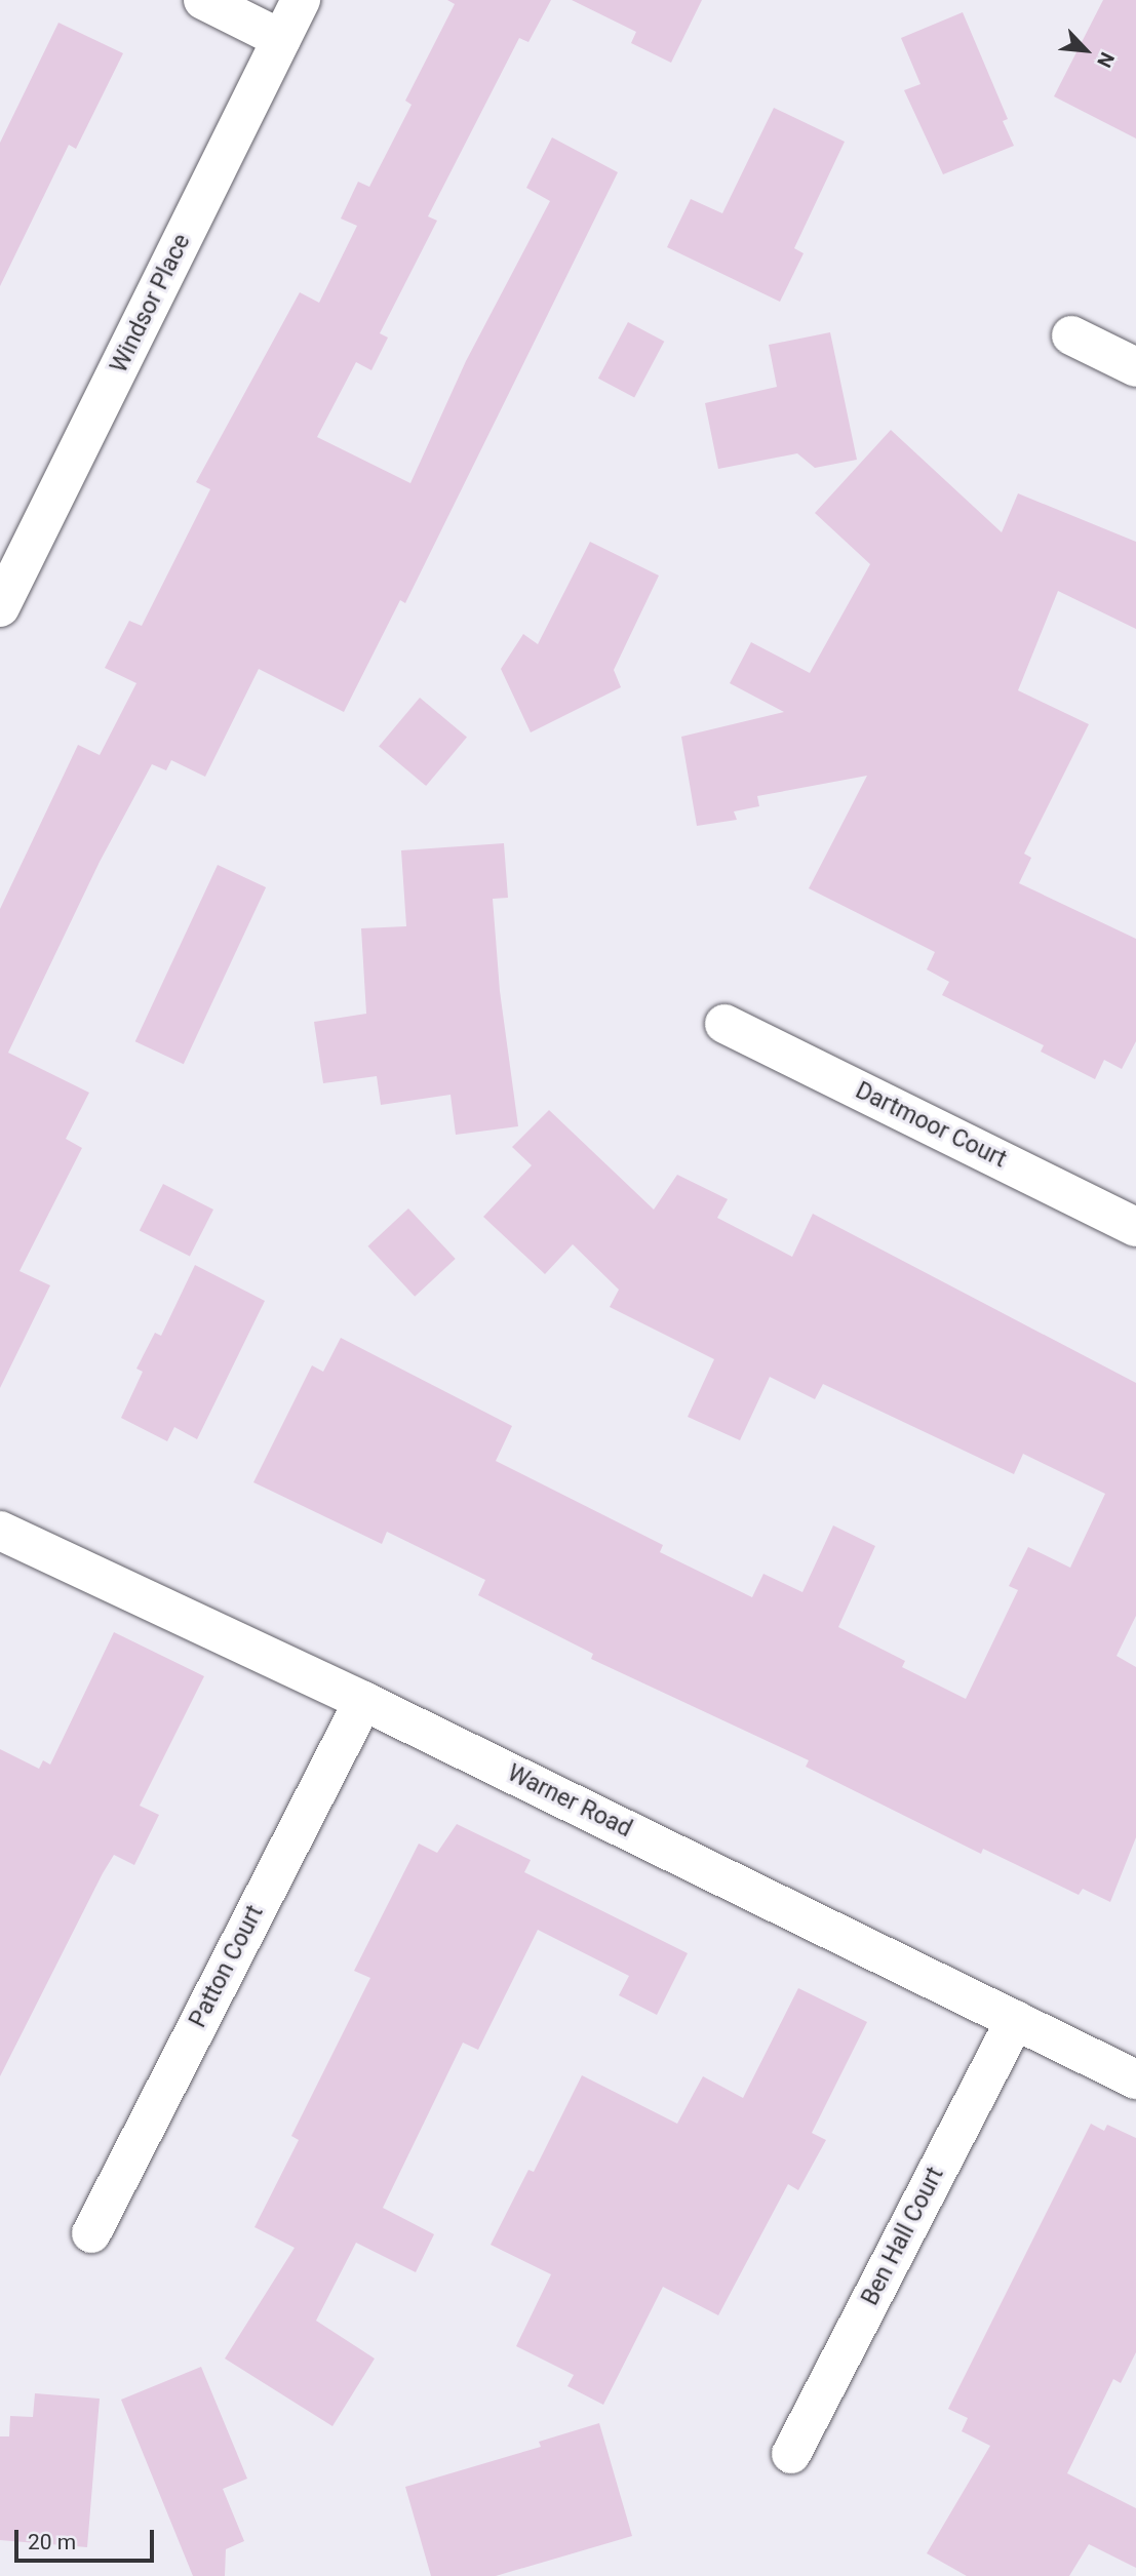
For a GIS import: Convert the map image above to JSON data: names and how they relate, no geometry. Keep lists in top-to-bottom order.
{
  "streets": {
    "street": [
      "Windsor Place",
      "Dartmoor Court",
      "Warner Road",
      "Patton Court",
      "Ben Hall Court"
    ]
  },
  "crossings": [
    ["Warner Road", "Patton Court"],
    ["Warner Road", "Ben Hall Court"]
  ],
  "scale_bar": "20 m",
  "north": "bottom right"
}
